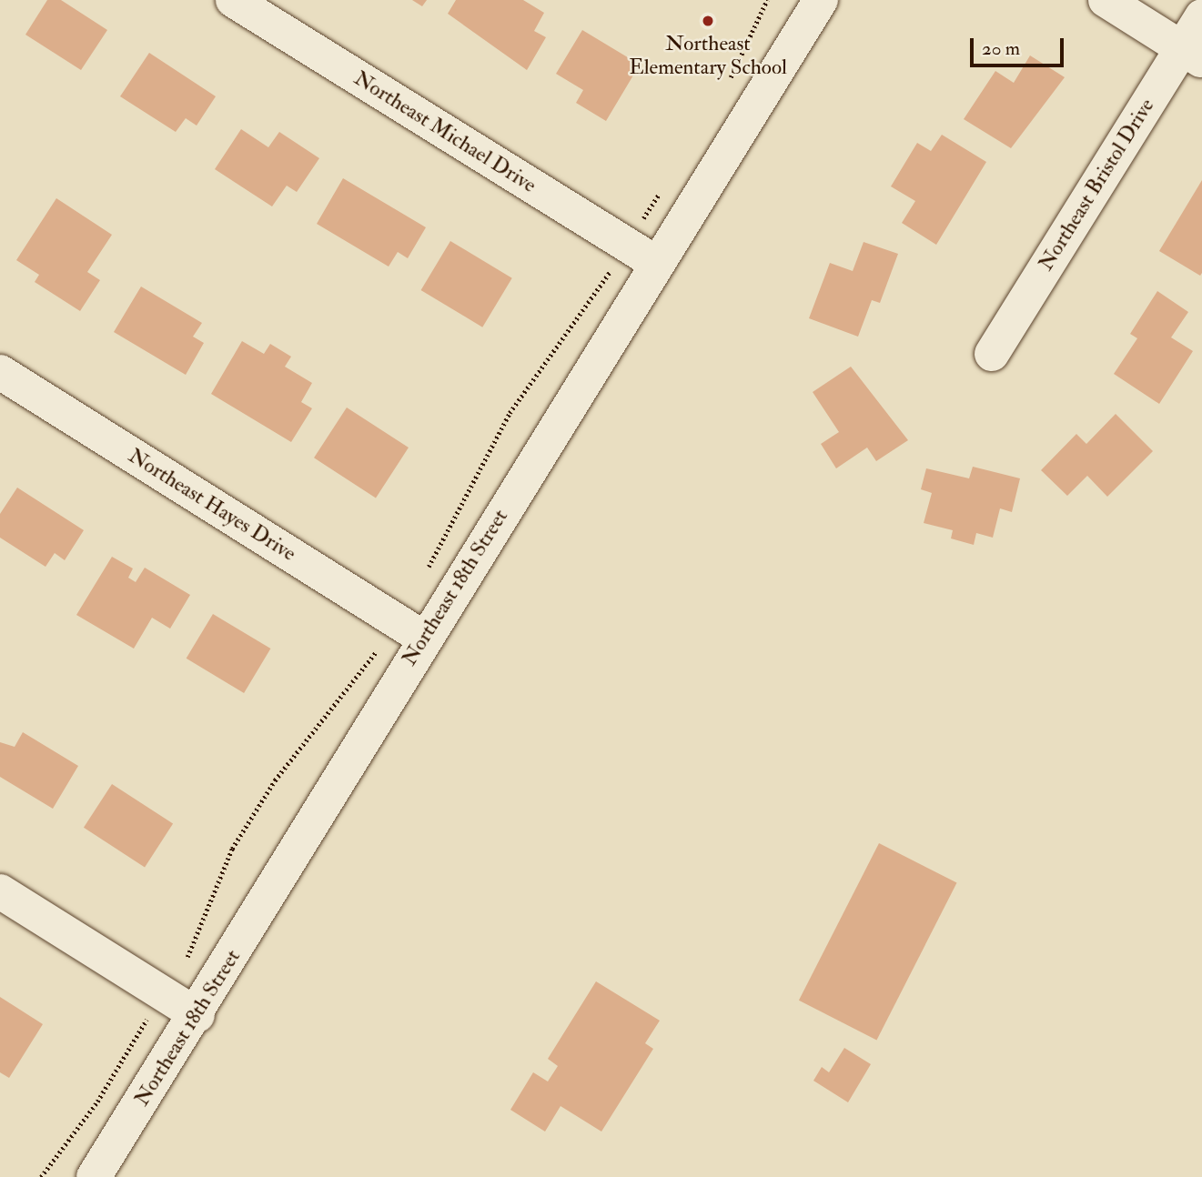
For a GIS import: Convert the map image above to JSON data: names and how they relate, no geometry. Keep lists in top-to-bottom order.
{
  "streets": {
    "street": [
      "Northeast Michael Drive",
      "Northeast Bristol Drive",
      "Northeast Hayes Drive",
      "Northeast 18th Street"
    ]
  },
  "crossings": [
    ["Northeast Michael Drive", "Northeast 18th Street"],
    ["Northeast Hayes Drive", "Northeast 18th Street"]
  ],
  "places": ["Northeast Elementary School"],
  "scale_bar": "20 m"
}
